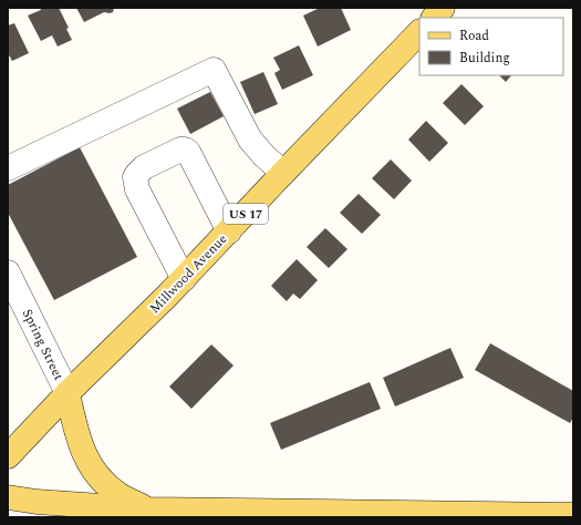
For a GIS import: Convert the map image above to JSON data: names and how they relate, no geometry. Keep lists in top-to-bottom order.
{
  "streets": {
    "main road": ["US 17", "Millwood Avenue"],
    "lane": ["Spring Street"]
  },
  "crossings": [
    ["Millwood Avenue", "Spring Street"]
  ],
  "legend": ["Road", "Building"]
}
